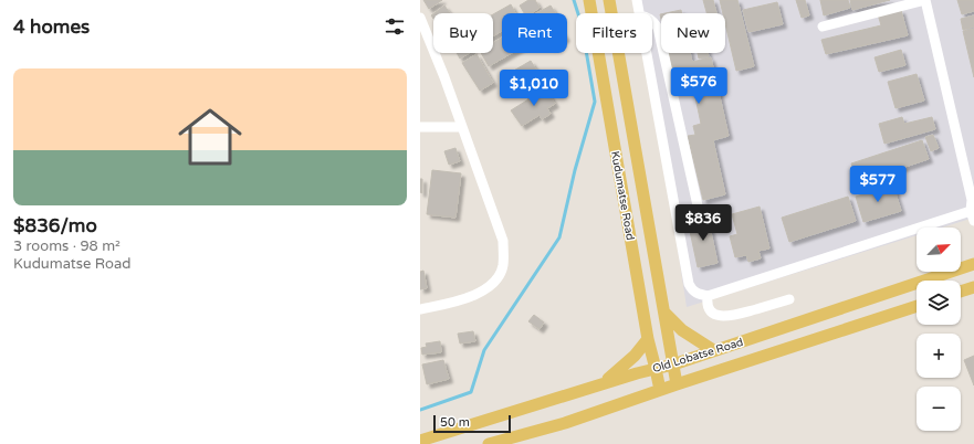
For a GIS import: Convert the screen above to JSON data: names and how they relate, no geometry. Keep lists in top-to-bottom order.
{
  "streets": {
    "main road": ["Kudumatse Road", "Old Lobatse Road"]
  },
  "crossings": [
    ["Kudumatse Road", "Old Lobatse Road"]
  ],
  "scale_bar": "50 m",
  "north": "top right",
  "page": {
    "heading": "4 homes",
    "chip": [
      "Buy",
      "Rent",
      "Filters",
      "New"
    ],
    "list": [
      {
        "name": "$836/mo",
        "note": "3 rooms · 98 m² · Kudumatse Road"
      }
    ],
    "price": [
      "$576",
      "$1,010",
      "$577",
      "$836"
    ],
    "map_buttons": ["+", "−"],
    "scale": "50 m"
  }
}
